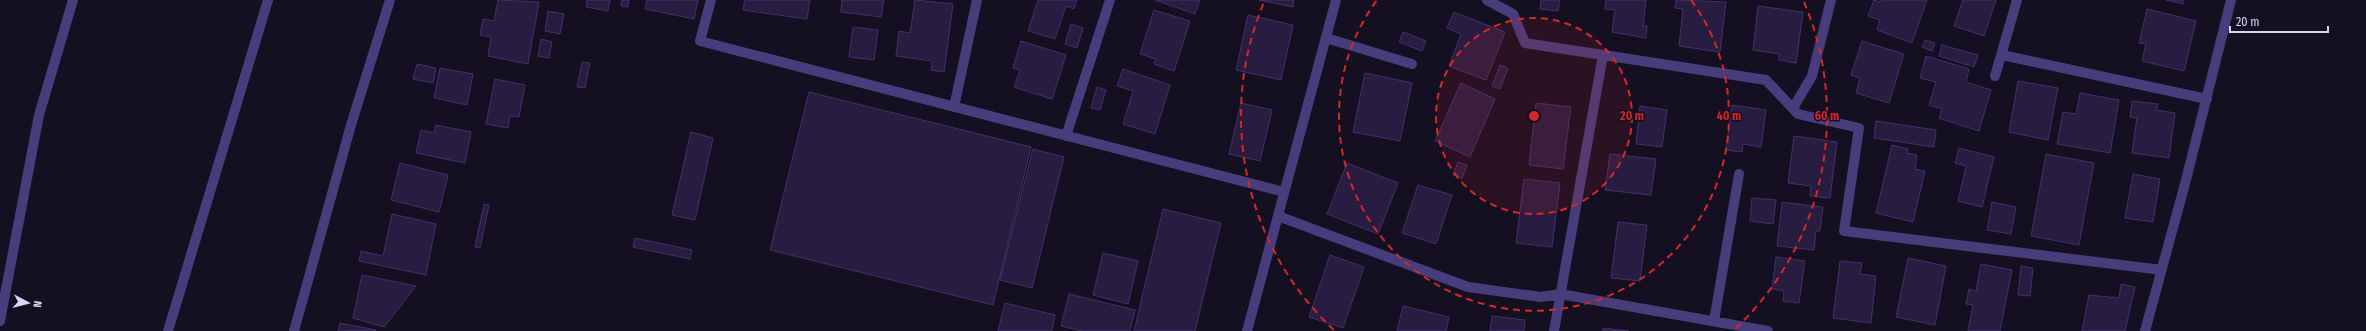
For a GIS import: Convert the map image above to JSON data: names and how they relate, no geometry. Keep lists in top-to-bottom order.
{
  "scale_bar": "20 m",
  "north": "right",
  "rings": ["20 m", "40 m", "60 m"]
}
